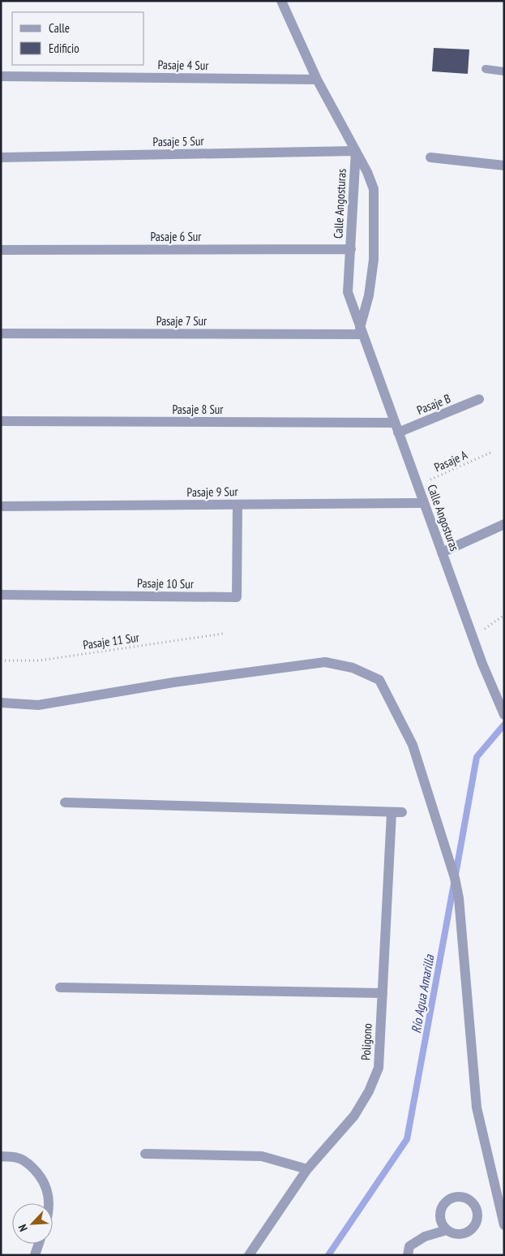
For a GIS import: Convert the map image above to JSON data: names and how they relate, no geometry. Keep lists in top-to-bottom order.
{
  "streets": {
    "street": [
      "Pasaje 4 Sur",
      "Pasaje 5 Sur",
      "Calle Angosturas",
      "Pasaje 6 Sur",
      "Pasaje 7 Sur",
      "Pasaje B",
      "Pasaje 8 Sur",
      "Pasaje 9 Sur",
      "Pasaje 10 Sur",
      "Poligono"
    ],
    "path": ["Pasaje A", "Pasaje 11 Sur"]
  },
  "crossings": [
    ["Pasaje 4 Sur", "Calle Angosturas"],
    ["Pasaje 5 Sur", "Calle Angosturas"],
    ["Calle Angosturas", "Pasaje 6 Sur"],
    ["Calle Angosturas", "Pasaje 7 Sur"],
    ["Calle Angosturas", "Pasaje B"],
    ["Calle Angosturas", "Pasaje 8 Sur"],
    ["Calle Angosturas", "Pasaje A"],
    ["Calle Angosturas", "Pasaje 9 Sur"],
    ["Pasaje B", "Pasaje 8 Sur"],
    ["Pasaje 9 Sur", "Pasaje 10 Sur"]
  ],
  "water": ["Río Agua Amarilla"],
  "legend": ["Calle", "Edificio"],
  "north": "bottom left"
}
